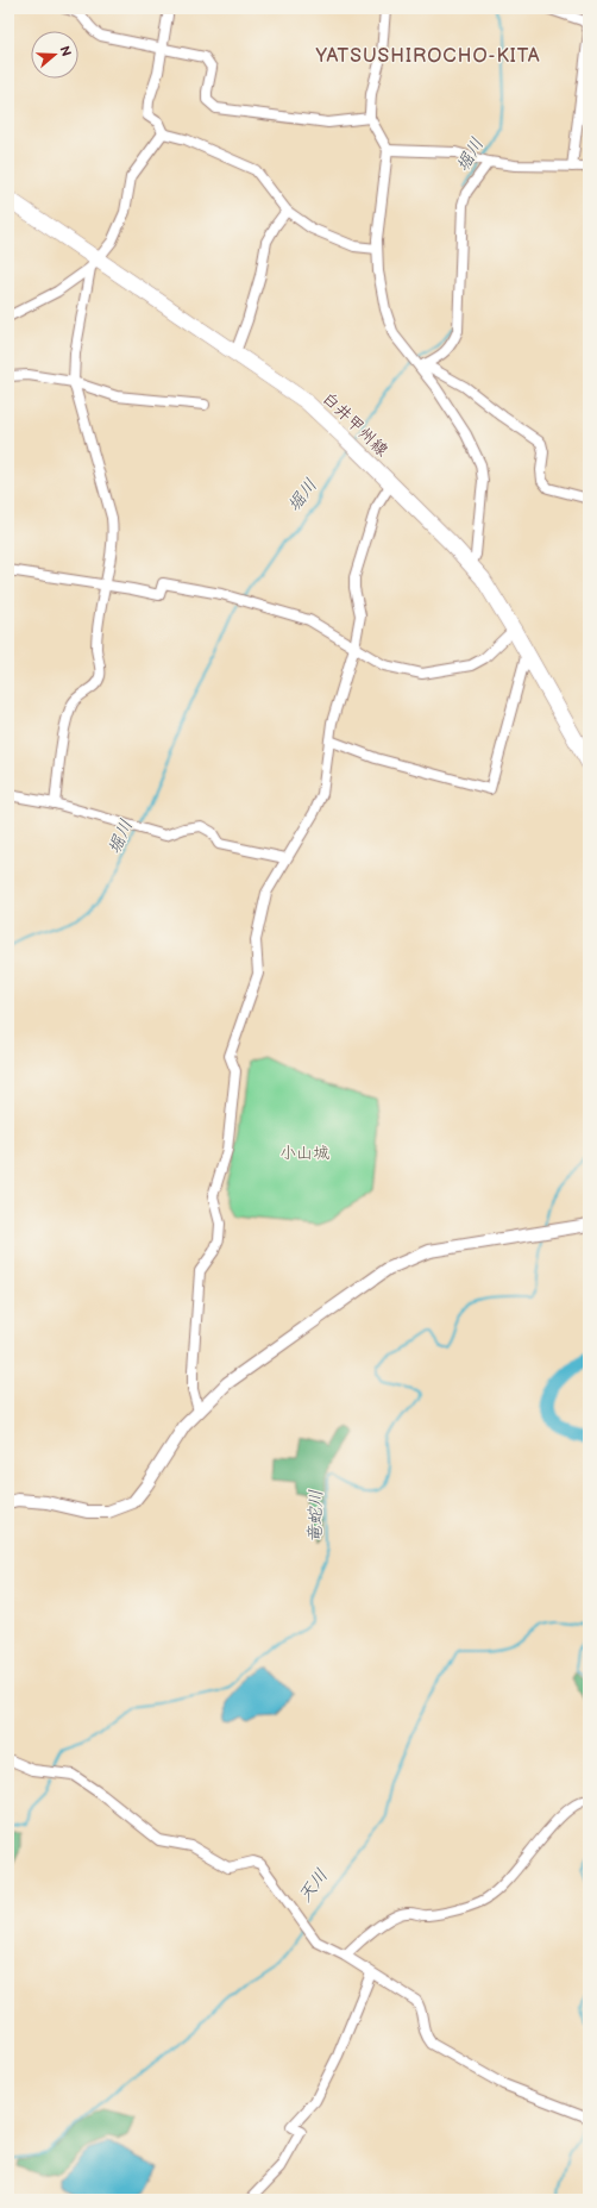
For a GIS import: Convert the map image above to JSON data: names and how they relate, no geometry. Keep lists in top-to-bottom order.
{
  "streets": {
    "main road": ["白井甲州線"]
  },
  "districts": ["YATSUSHIROCHO-KITA"],
  "water": ["堀川", "竜蛇川", "天川"],
  "parks": ["小山城"],
  "north": "right"
}
